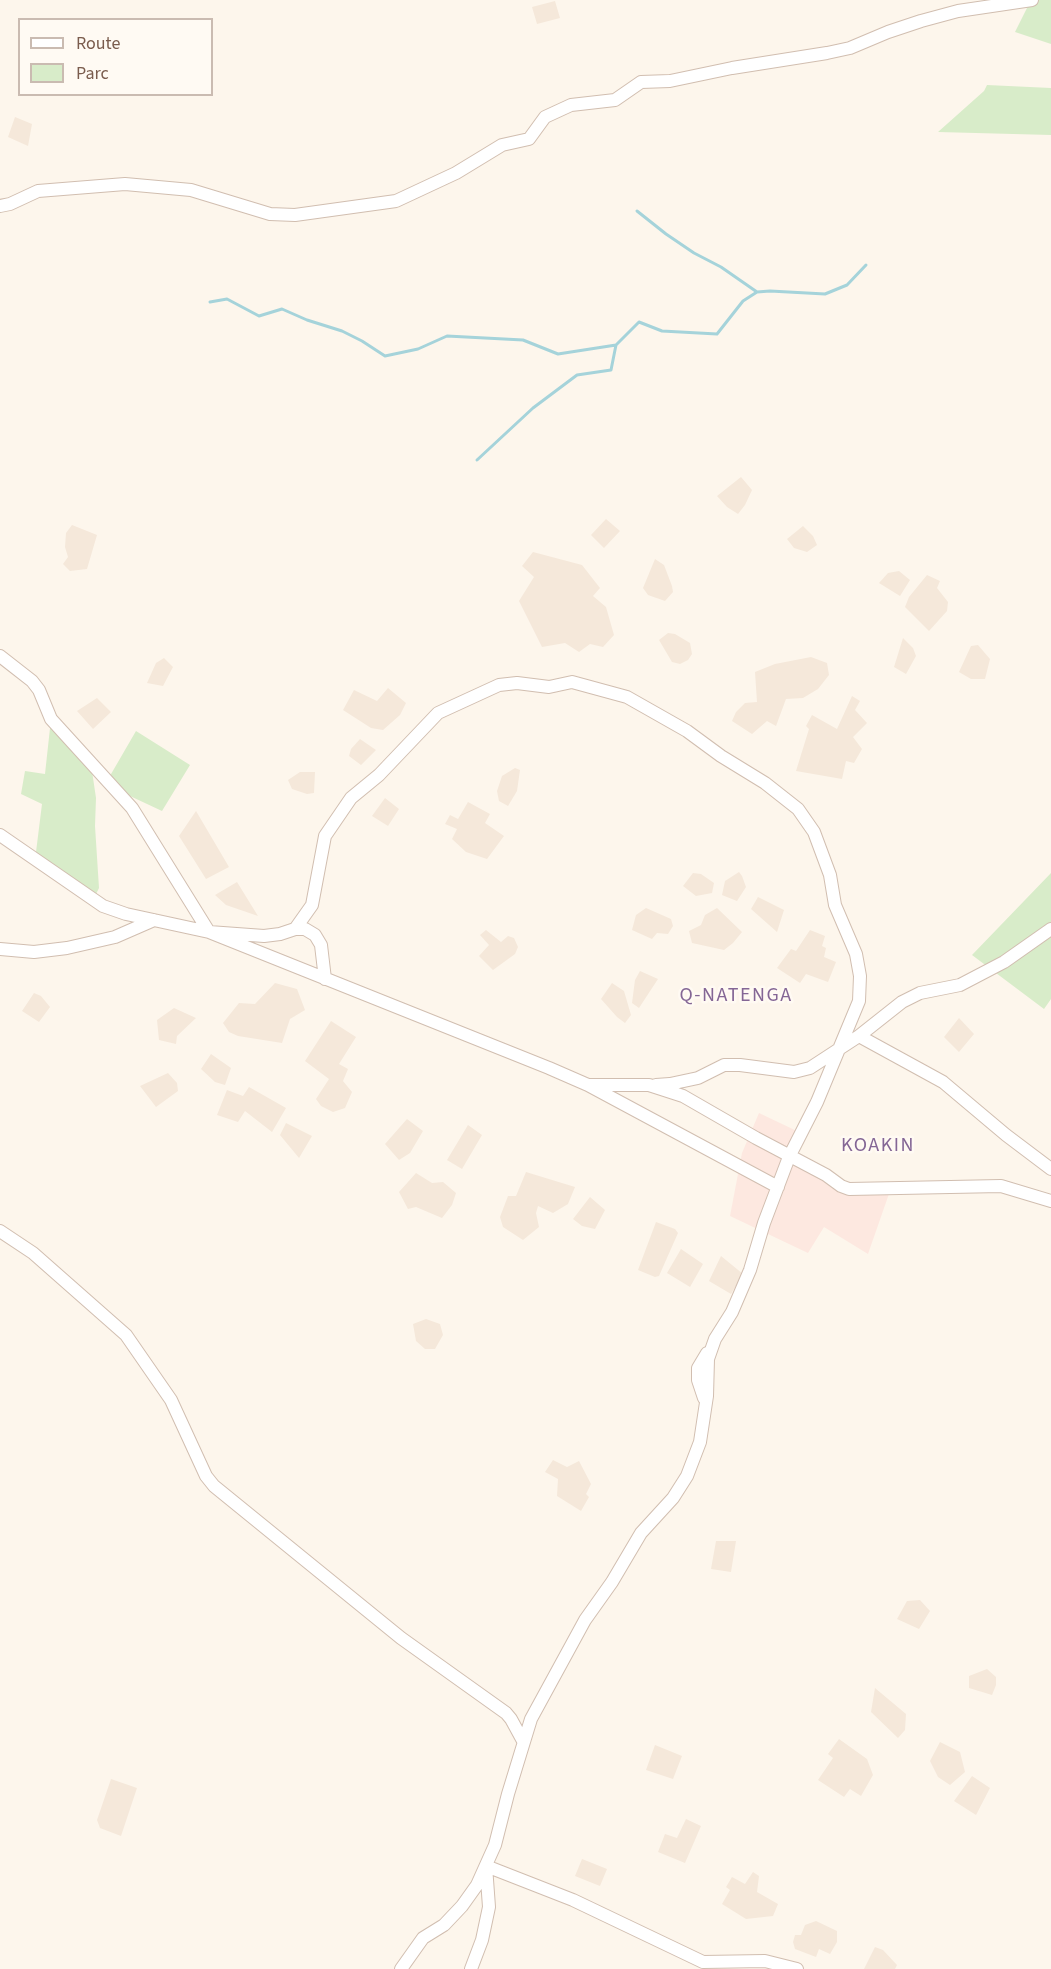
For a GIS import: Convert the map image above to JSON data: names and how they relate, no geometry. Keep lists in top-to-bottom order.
{
  "districts": ["Q-NATENGA", "KOAKIN"],
  "legend": ["Route", "Parc"]
}
